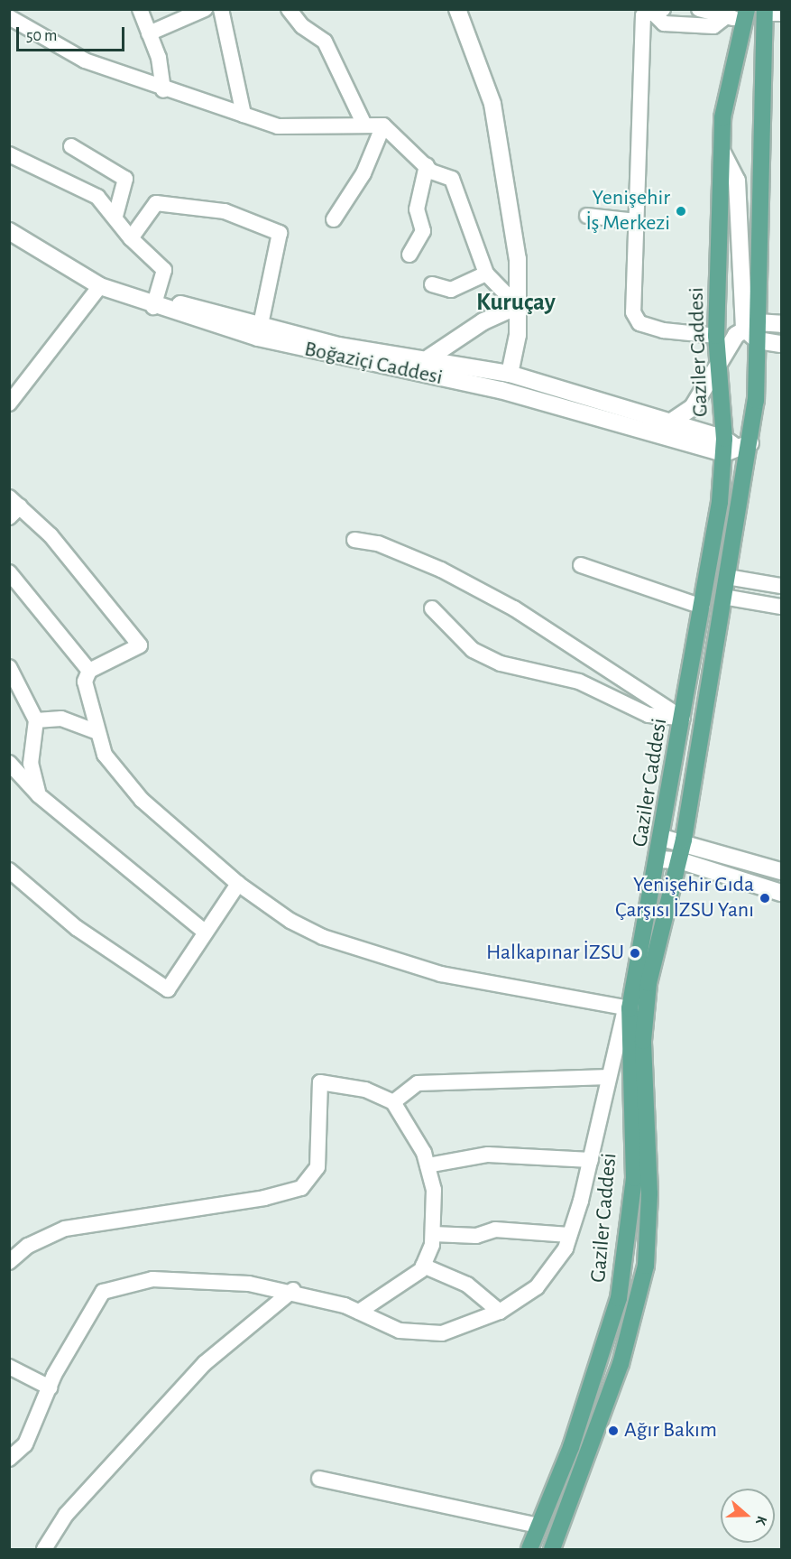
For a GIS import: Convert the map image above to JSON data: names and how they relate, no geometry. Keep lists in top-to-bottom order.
{
  "streets": {
    "main road": ["Gaziler Caddesi"],
    "street": ["Boğaziçi Caddesi"]
  },
  "crossings": [
    ["Gaziler Caddesi", "Boğaziçi Caddesi"]
  ],
  "districts": ["Kuruçay"],
  "places": [
    "Yenişehir İş Merkezi",
    "Yenişehir Gıda Çarşısı İZSU Yanı",
    "Halkapınar İZSU",
    "Ağır Bakım"
  ],
  "scale_bar": "50 m",
  "north": "right"
}
